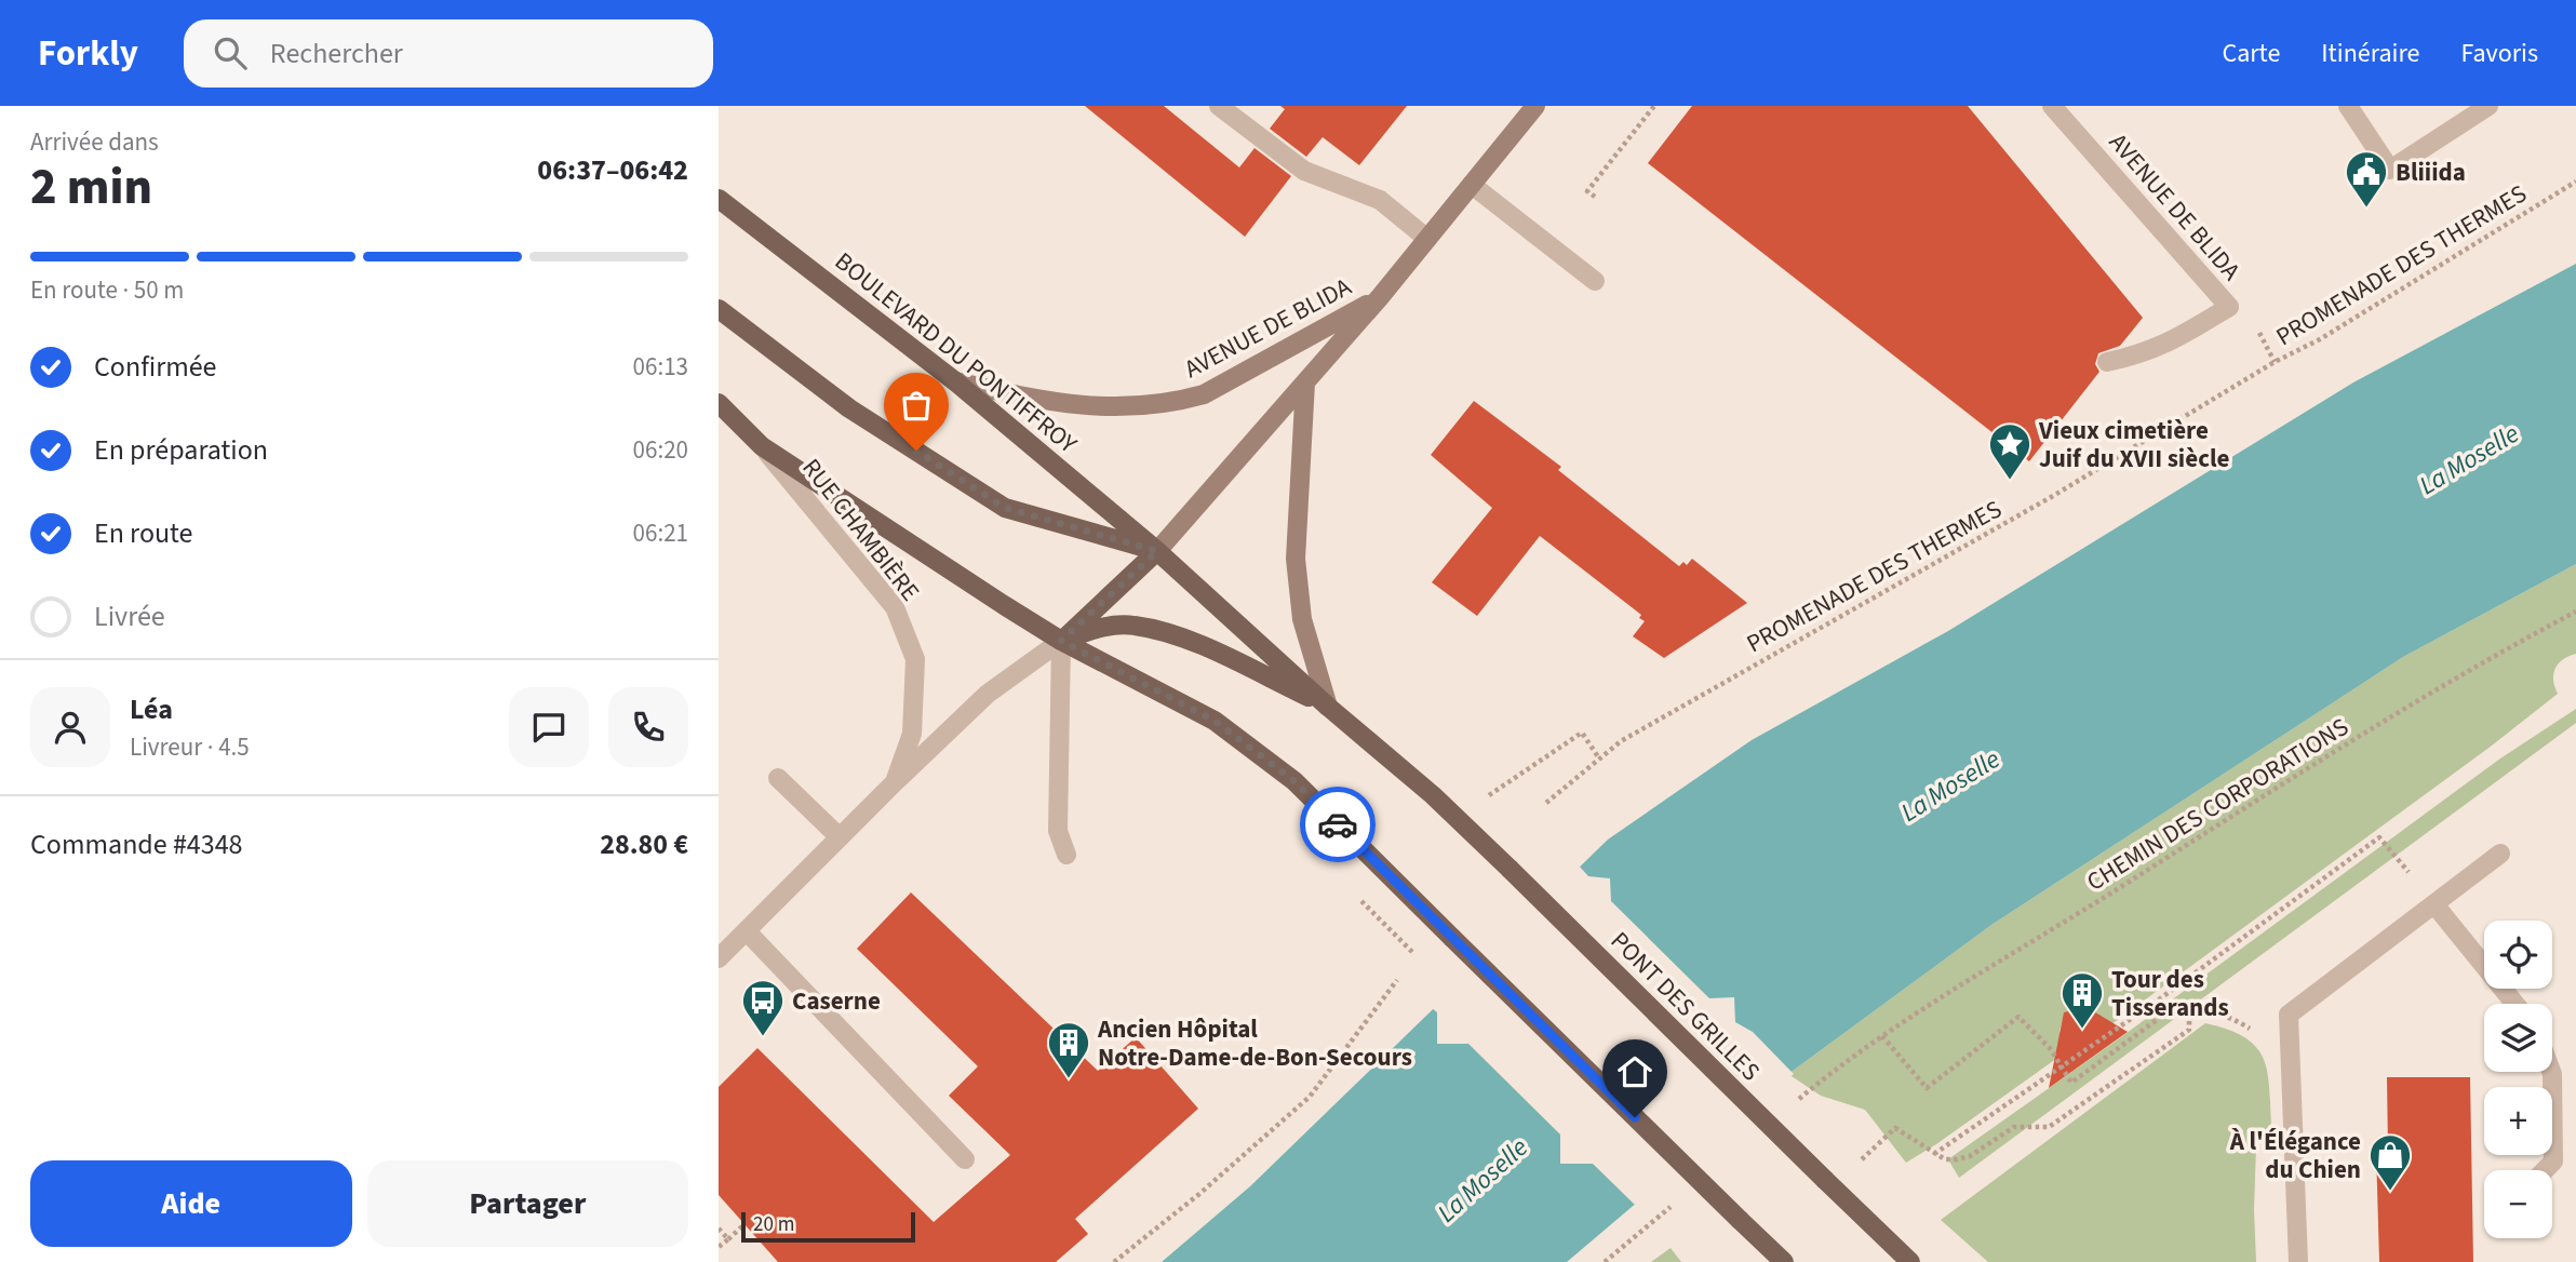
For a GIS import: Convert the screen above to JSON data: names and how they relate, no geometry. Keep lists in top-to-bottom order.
{
  "streets": {
    "main road": ["AVENUE DE BLIDA", "BOULEVARD DU PONTIFFROY", "PONT DES GRILLES"],
    "street": ["RUE CHAMBIÈRE"],
    "path": ["PROMENADE DES THERMES", "CHEMIN DES CORPORATIONS"]
  },
  "crossings": [
    ["AVENUE DE BLIDA", "BOULEVARD DU PONTIFFROY"],
    ["BOULEVARD DU PONTIFFROY", "RUE CHAMBIÈRE"],
    ["BOULEVARD DU PONTIFFROY", "PONT DES GRILLES"]
  ],
  "water": ["La Moselle"],
  "places": {
    "public building": ["Bliiida"],
    "place": ["Vieux cimetière Juif du XVII siècle"],
    "building": ["Tour des Tisserands", "Ancien Hôpital Notre-Dame-de-Bon-Secours"],
    "bus stop": ["Caserne"],
    "shop": ["À l'Élégance du Chien"]
  },
  "scale_bar": "20 m",
  "page": {
    "header": "Forkly",
    "search": "Rechercher",
    "nav": ["Carte", "Itinéraire", "Favoris"],
    "heading": ["2 min", "Arrivée dans", "06:37–06:42"],
    "panel": [
      "Léa",
      "Livreur · 4.5",
      "Commande #4348",
      "28.80 €"
    ],
    "bar": "En route · 50 m",
    "list": [
      ["Confirmée", "06:13"],
      ["En préparation", "06:20"],
      ["En route", "06:21"],
      "Livrée"
    ],
    "map_buttons": ["+", "−"],
    "buttons": ["Aide", "Partager"],
    "scale": "20 m"
  }
}
